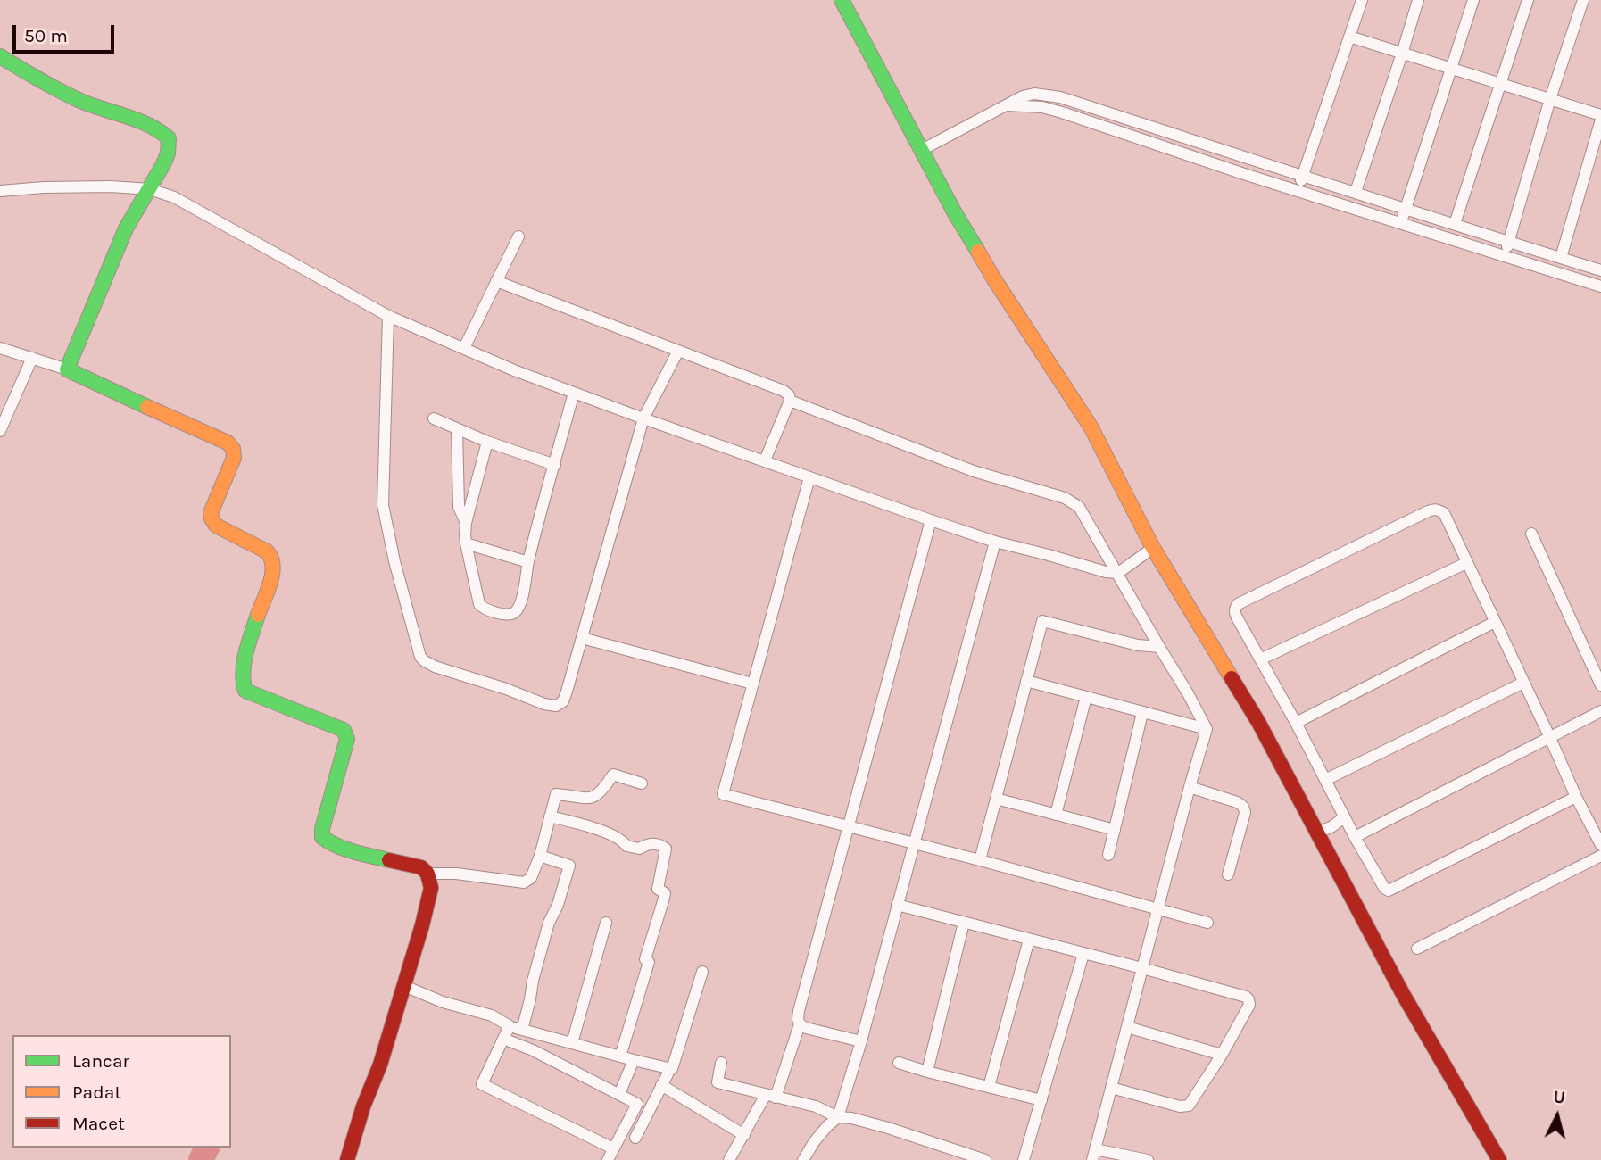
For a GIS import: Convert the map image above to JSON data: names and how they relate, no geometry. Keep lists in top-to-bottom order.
{
  "legend": ["Lancar", "Padat", "Macet"],
  "scale_bar": "50 m",
  "north": "top"
}
